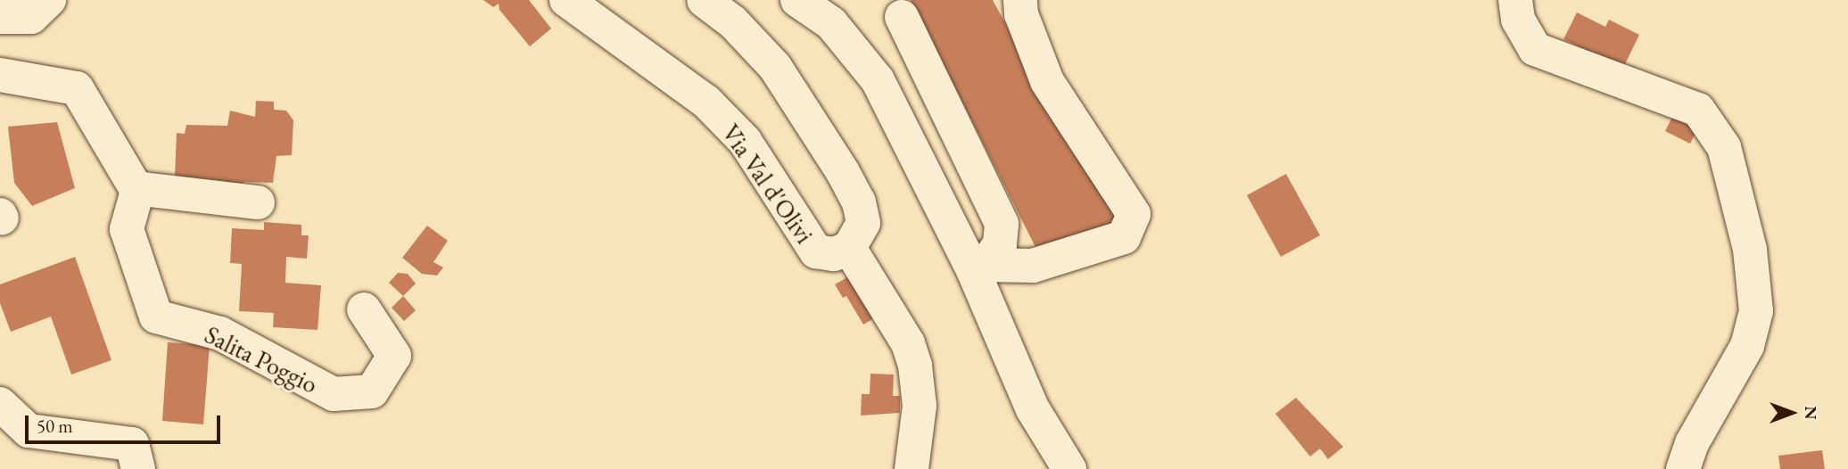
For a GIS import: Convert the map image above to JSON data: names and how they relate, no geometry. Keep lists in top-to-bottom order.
{
  "streets": {
    "street": ["Via Val d'Olivi", "Salita Poggio"]
  },
  "scale_bar": "50 m",
  "north": "right"
}
